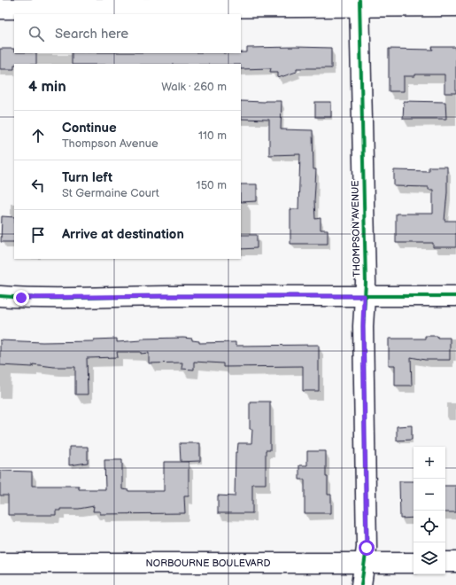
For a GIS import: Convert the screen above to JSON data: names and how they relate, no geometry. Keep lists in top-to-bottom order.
{
  "streets": {
    "street": ["THOMPSON AVENUE", "NORBOURNE BOULEVARD"]
  },
  "crossings": [
    ["THOMPSON AVENUE", "NORBOURNE BOULEVARD"]
  ],
  "page": {
    "search": "Search here",
    "heading": ["4 min", "Walk · 260 m"],
    "list": [
      ["Continue", "Thompson Avenue", "110 m"],
      ["Turn left", "St Germaine Court", "150 m"],
      "Arrive at destination"
    ],
    "map_buttons": ["+", "−"]
  }
}
